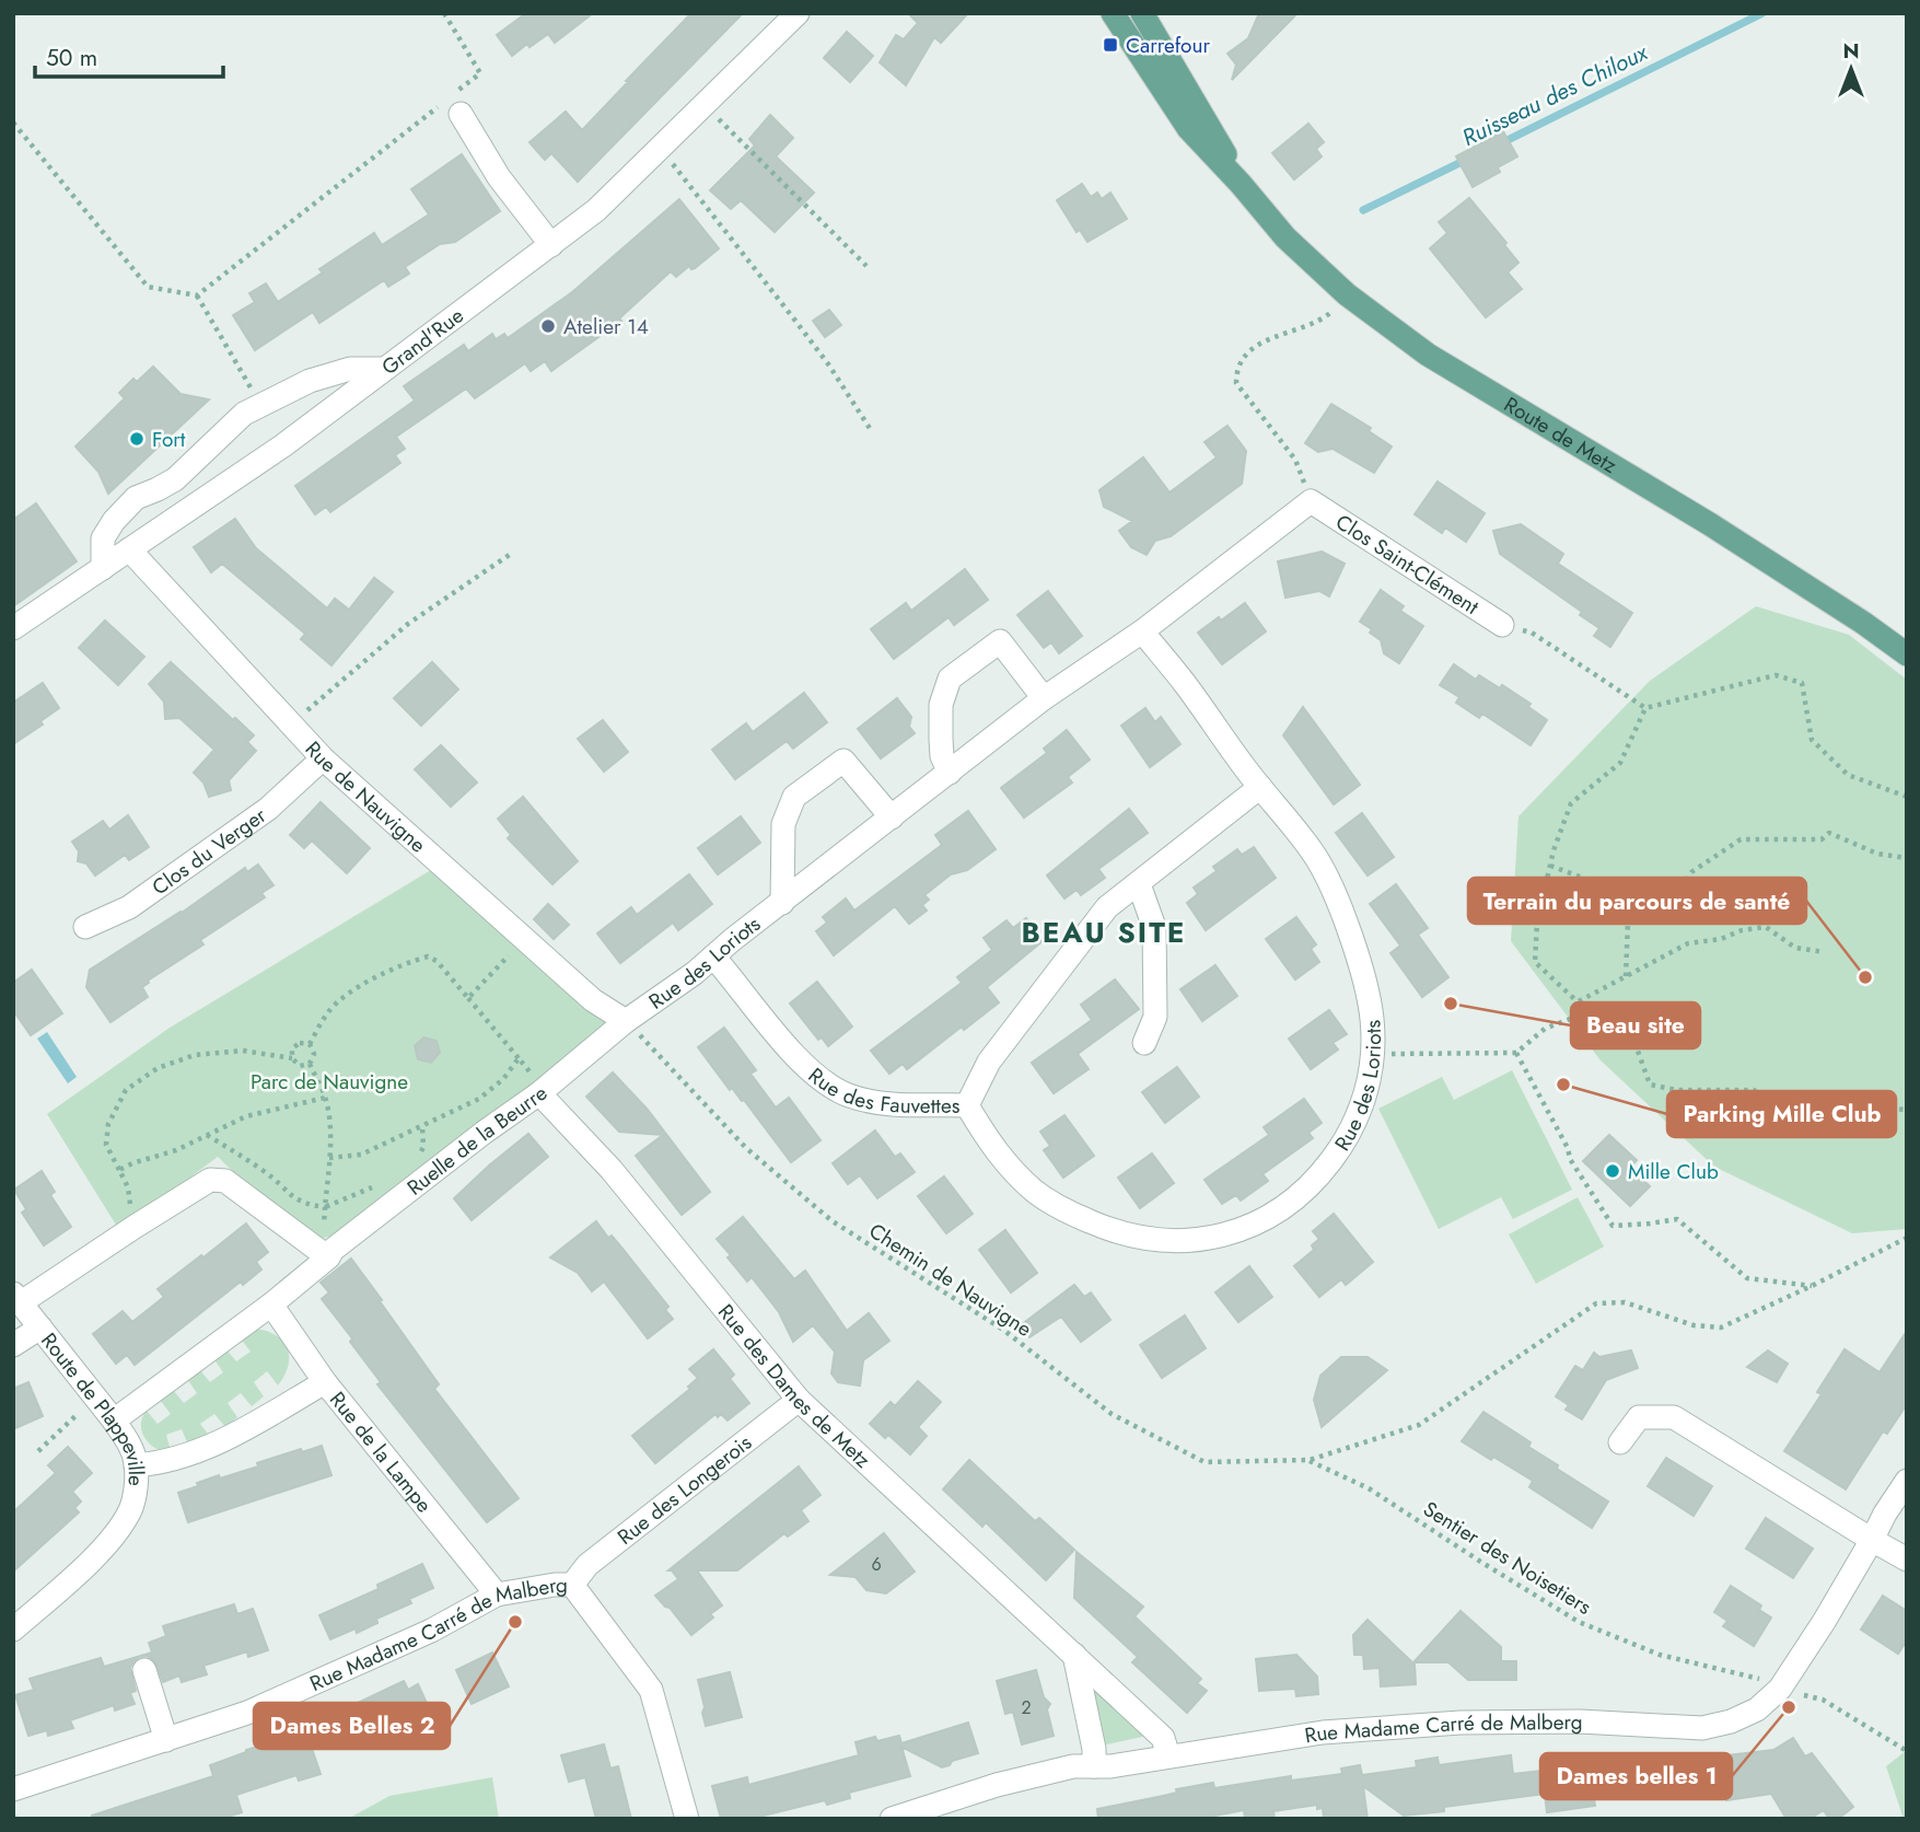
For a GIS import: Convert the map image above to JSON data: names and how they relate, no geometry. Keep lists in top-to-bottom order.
{
  "streets": {
    "main road": ["Route de Metz"],
    "street": [
      "Grand'Rue",
      "Clos Saint-Clément",
      "Rue de Nauvigne",
      "Clos du Verger",
      "Rue des Loriots",
      "Rue des Fauvettes",
      "Ruelle de la Beurre",
      "Rue des Dames de Metz",
      "Route de Plappeville",
      "Rue de la Lampe",
      "Rue des Longerois",
      "Rue Madame Carré de Malberg"
    ],
    "path": ["Chemin de Nauvigne", "Sentier des Noisetiers"]
  },
  "crossings": [
    ["Grand'Rue", "Rue de Nauvigne"],
    ["Clos Saint-Clément", "Rue des Loriots"],
    ["Rue de Nauvigne", "Clos du Verger"],
    ["Rue de Nauvigne", "Rue des Loriots"],
    ["Rue de Nauvigne", "Ruelle de la Beurre"],
    ["Rue de Nauvigne", "Chemin de Nauvigne"],
    ["Rue des Loriots", "Rue des Fauvettes"],
    ["Rue des Loriots", "Ruelle de la Beurre"],
    ["Rue des Loriots", "Chemin de Nauvigne"],
    ["Ruelle de la Beurre", "Chemin de Nauvigne"],
    ["Ruelle de la Beurre", "Rue des Dames de Metz"],
    ["Ruelle de la Beurre", "Route de Plappeville"],
    ["Ruelle de la Beurre", "Rue de la Lampe"],
    ["Chemin de Nauvigne", "Sentier des Noisetiers"],
    ["Rue des Dames de Metz", "Rue des Longerois"],
    ["Rue des Dames de Metz", "Rue Madame Carré de Malberg"],
    ["Rue de la Lampe", "Rue Madame Carré de Malberg"],
    ["Rue des Longerois", "Rue Madame Carré de Malberg"],
    ["Sentier des Noisetiers", "Rue Madame Carré de Malberg"]
  ],
  "districts": ["BEAU SITE"],
  "water": ["Ruisseau des Chiloux"],
  "parks": ["Parc de Nauvigne"],
  "places": {
    "transit": ["Carrefour"],
    "other": [
      "Atelier 14",
      "Fort",
      "Terrain du parcours de santé",
      "Beau site",
      "Parking Mille Club",
      "Mille Club",
      "Dames Belles 2",
      "Dames belles 1"
    ]
  },
  "house_numbers": ["6", "2"],
  "scale_bar": "50 m",
  "north": "top"
}
